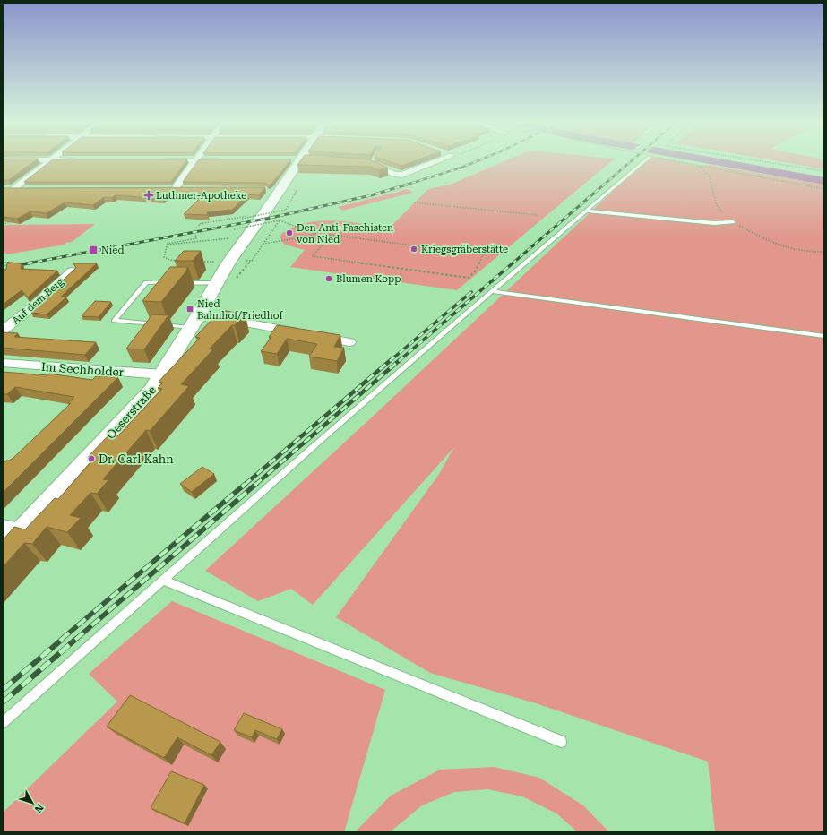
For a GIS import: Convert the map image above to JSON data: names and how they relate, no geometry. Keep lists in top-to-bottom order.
{
  "streets": {
    "street": ["Auf dem Berg", "Im Sechholder", "Oeserstraße"]
  },
  "crossings": [
    ["Im Sechholder", "Oeserstraße"]
  ],
  "places": {
    "health": ["Luthmer-Apotheke"],
    "other": [
      "Den Anti-Faschisten von Nied",
      "Kriegsgräberstätte",
      "Blumen Kopp",
      "Dr. Carl Kahn"
    ],
    "transit": ["Nied", "Nied Bahnhof/Friedhof"]
  },
  "north": "bottom right"
}
